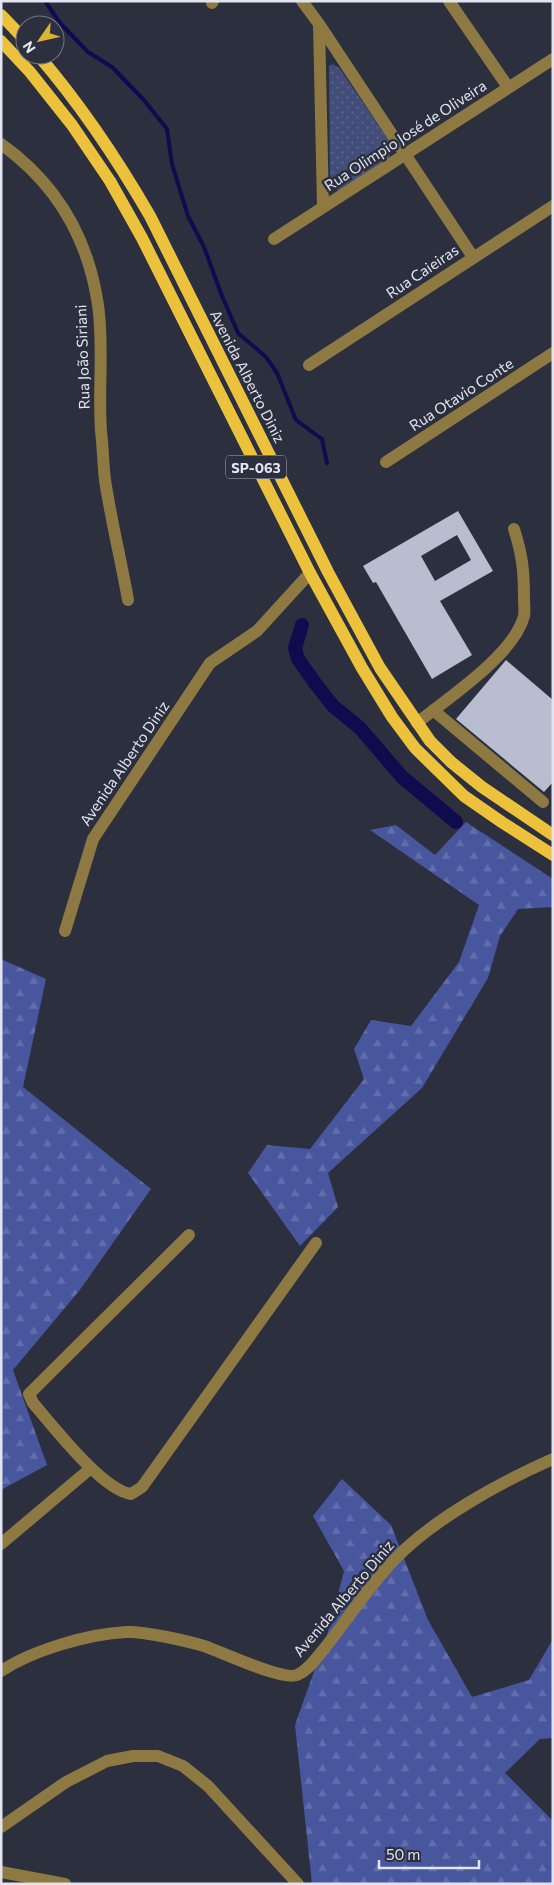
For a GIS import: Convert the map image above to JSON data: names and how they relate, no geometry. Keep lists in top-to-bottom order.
{
  "streets": {
    "main road": ["Avenida Alberto Diniz", "SP-063"],
    "street": [
      "Rua Olimpio José de Oliveira",
      "Rua Caieiras",
      "Rua João Siriani",
      "Rua Otavio Conte"
    ]
  },
  "crossings": [
    ["Avenida Alberto Diniz", "SP-063"]
  ],
  "scale_bar": "50 m",
  "north": "bottom left"
}
